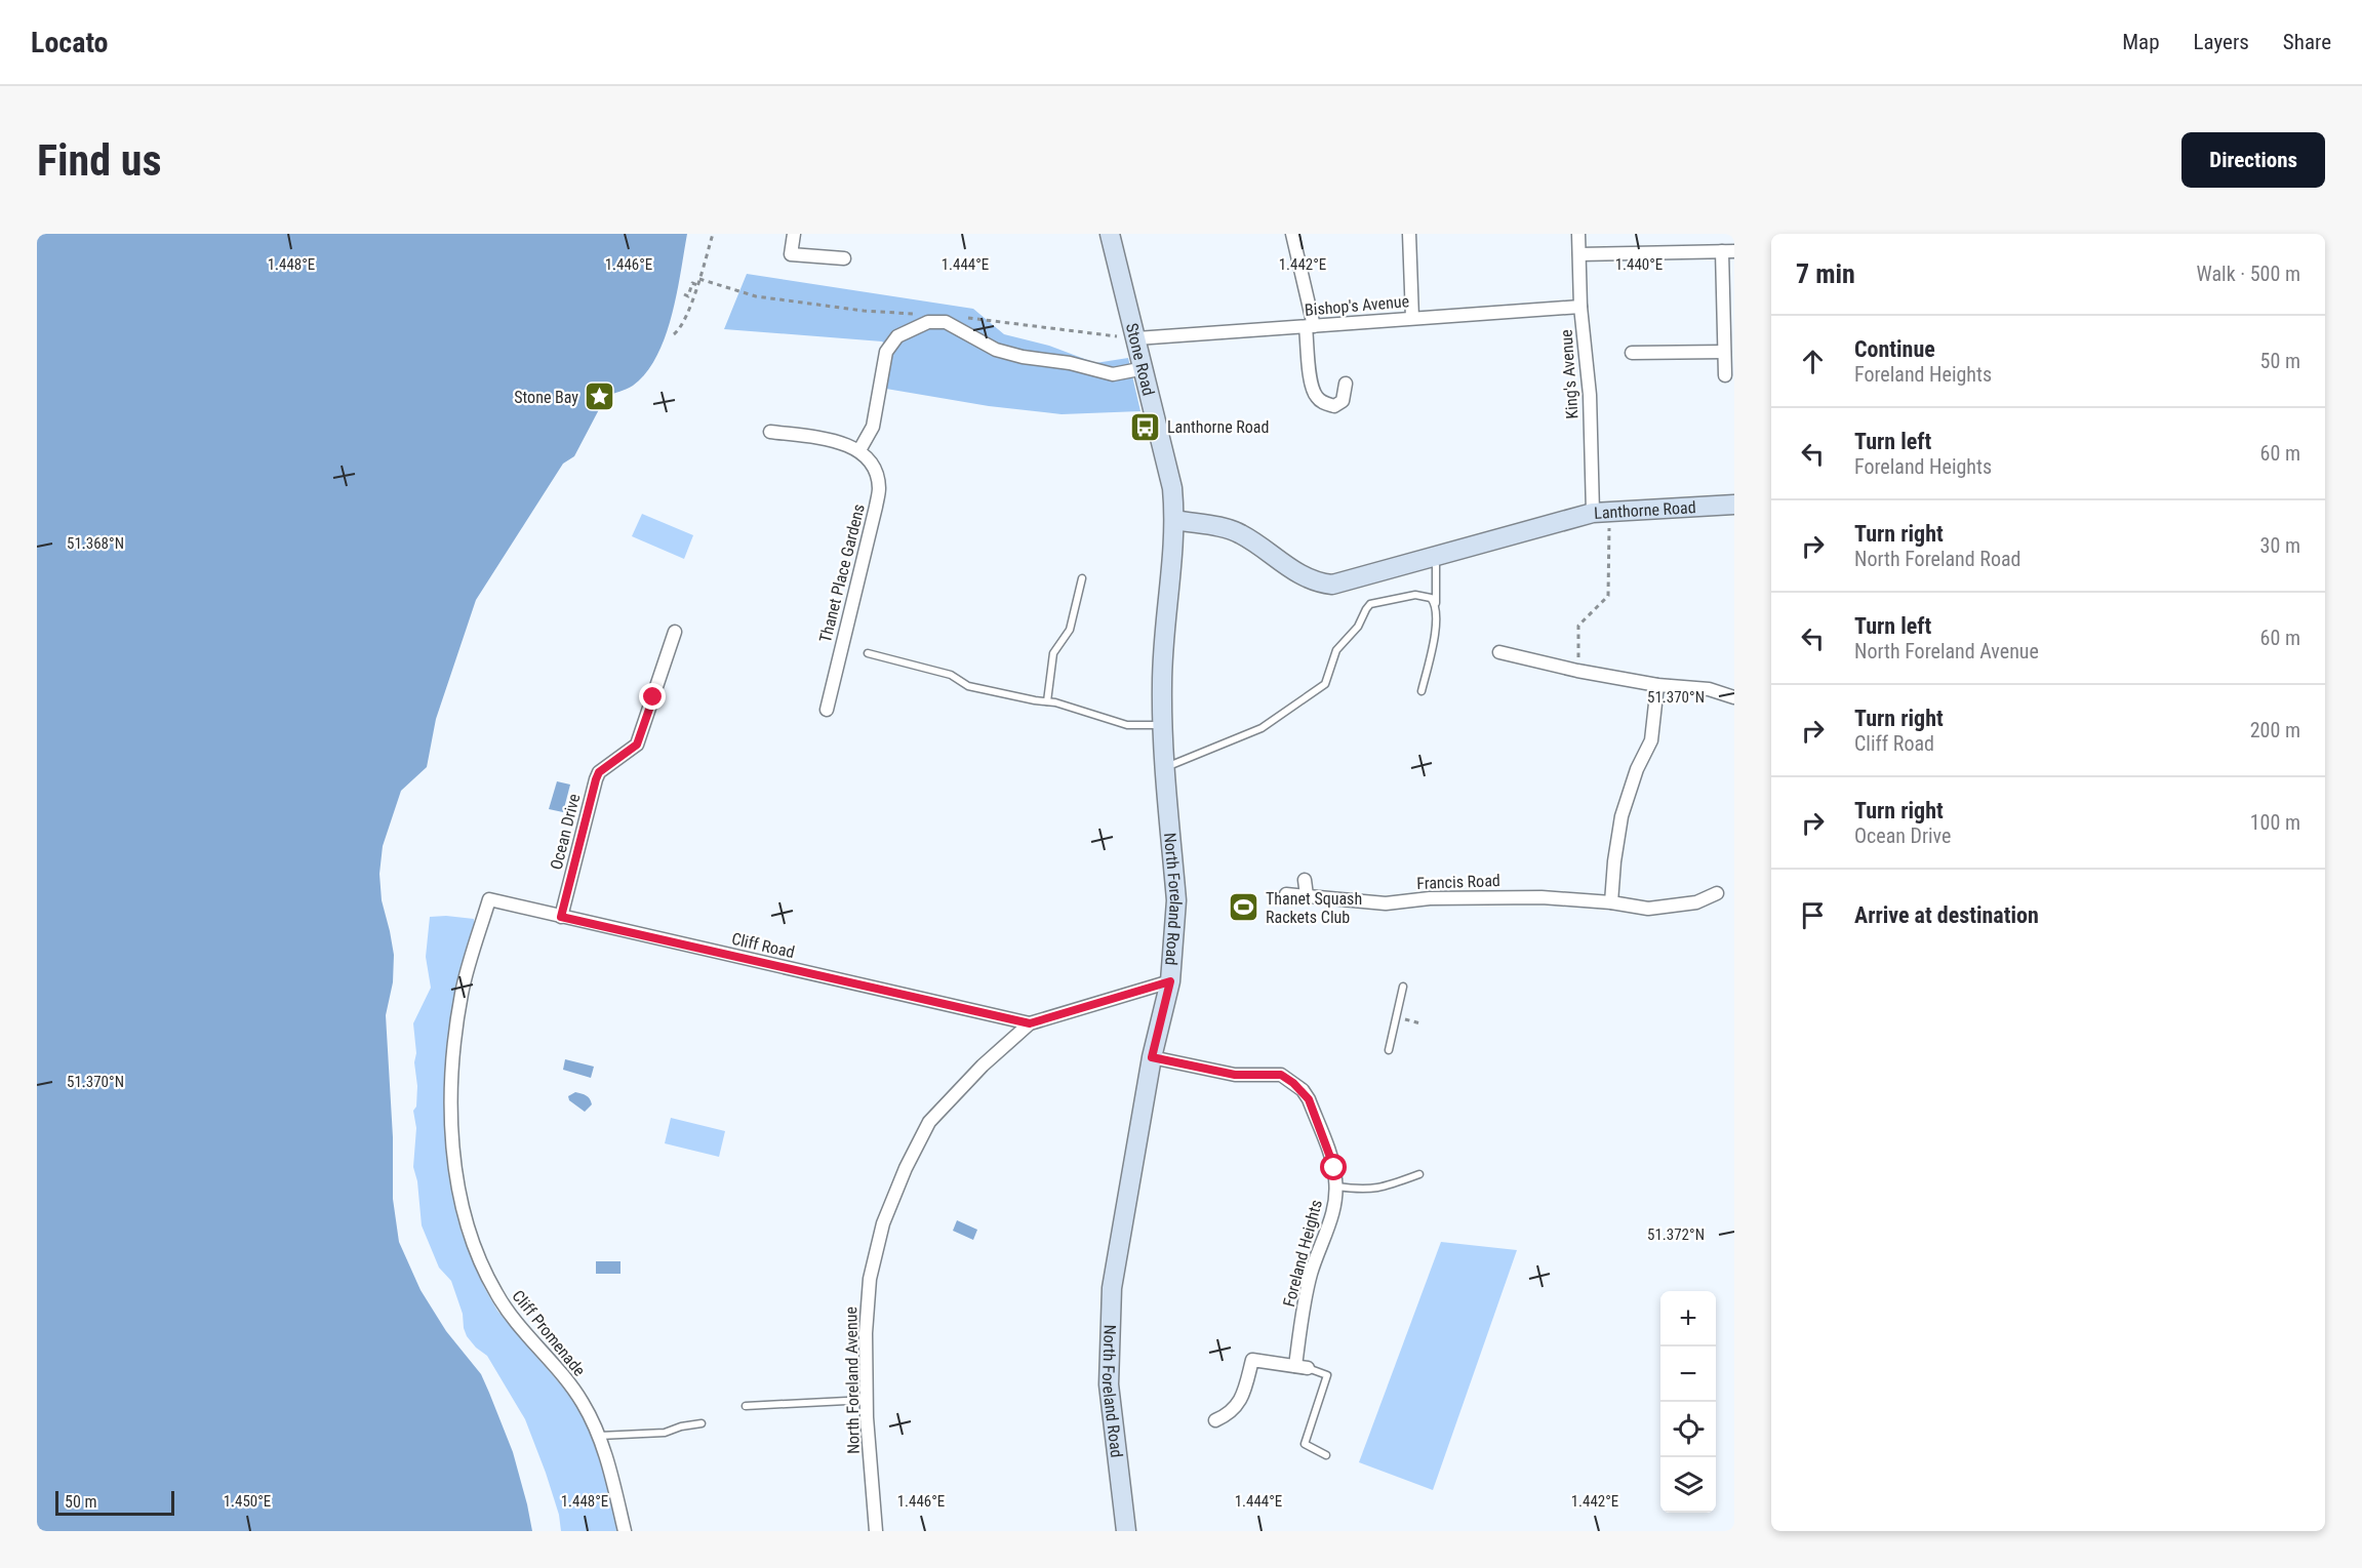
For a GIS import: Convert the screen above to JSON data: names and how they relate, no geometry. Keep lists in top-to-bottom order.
{
  "streets": {
    "main road": ["Stone Road", "Lanthorne Road", "North Foreland Road"],
    "street": [
      "Bishop's Avenue",
      "King's Avenue",
      "Thanet Place Gardens",
      "Ocean Drive",
      "Francis Road",
      "Cliff Road",
      "Foreland Heights",
      "Cliff Promenade",
      "North Foreland Avenue"
    ]
  },
  "crossings": [
    ["Bishop's Avenue", "Stone Road"],
    ["Bishop's Avenue", "King's Avenue"],
    ["Stone Road", "Lanthorne Road"],
    ["Stone Road", "North Foreland Road"],
    ["King's Avenue", "Lanthorne Road"],
    ["Lanthorne Road", "North Foreland Road"],
    ["Ocean Drive", "Cliff Road"],
    ["North Foreland Road", "Foreland Heights"],
    ["North Foreland Road", "North Foreland Avenue"],
    ["Cliff Road", "Cliff Promenade"],
    ["Cliff Road", "North Foreland Avenue"]
  ],
  "places": {
    "place": ["Stone Bay"],
    "bus stop": ["Lanthorne Road"],
    "sports": ["Thanet Squash Rackets Club"]
  },
  "scale_bar": "50 m",
  "page": {
    "header": "Locato",
    "nav": ["Map", "Layers", "Share"],
    "buttons": "Directions",
    "title": "Find us",
    "heading": ["7 min", "Walk · 500 m"],
    "list": [
      ["Continue", "Foreland Heights", "50 m"],
      ["Turn left", "Foreland Heights", "60 m"],
      ["Turn right", "North Foreland Road", "30 m"],
      ["Turn left", "North Foreland Avenue", "60 m"],
      ["Turn right", "Cliff Road", "200 m"],
      ["Turn right", "Ocean Drive", "100 m"],
      "Arrive at destination"
    ],
    "map_buttons": ["+", "−"],
    "scale": "50 m"
  },
  "coordinates": [
    "1.448°E",
    "1.446°E",
    "1.444°E",
    "1.442°E",
    "1.440°E",
    "51.368°N",
    "51.370°N",
    "51.372°N",
    "1.450°E"
  ]
}
